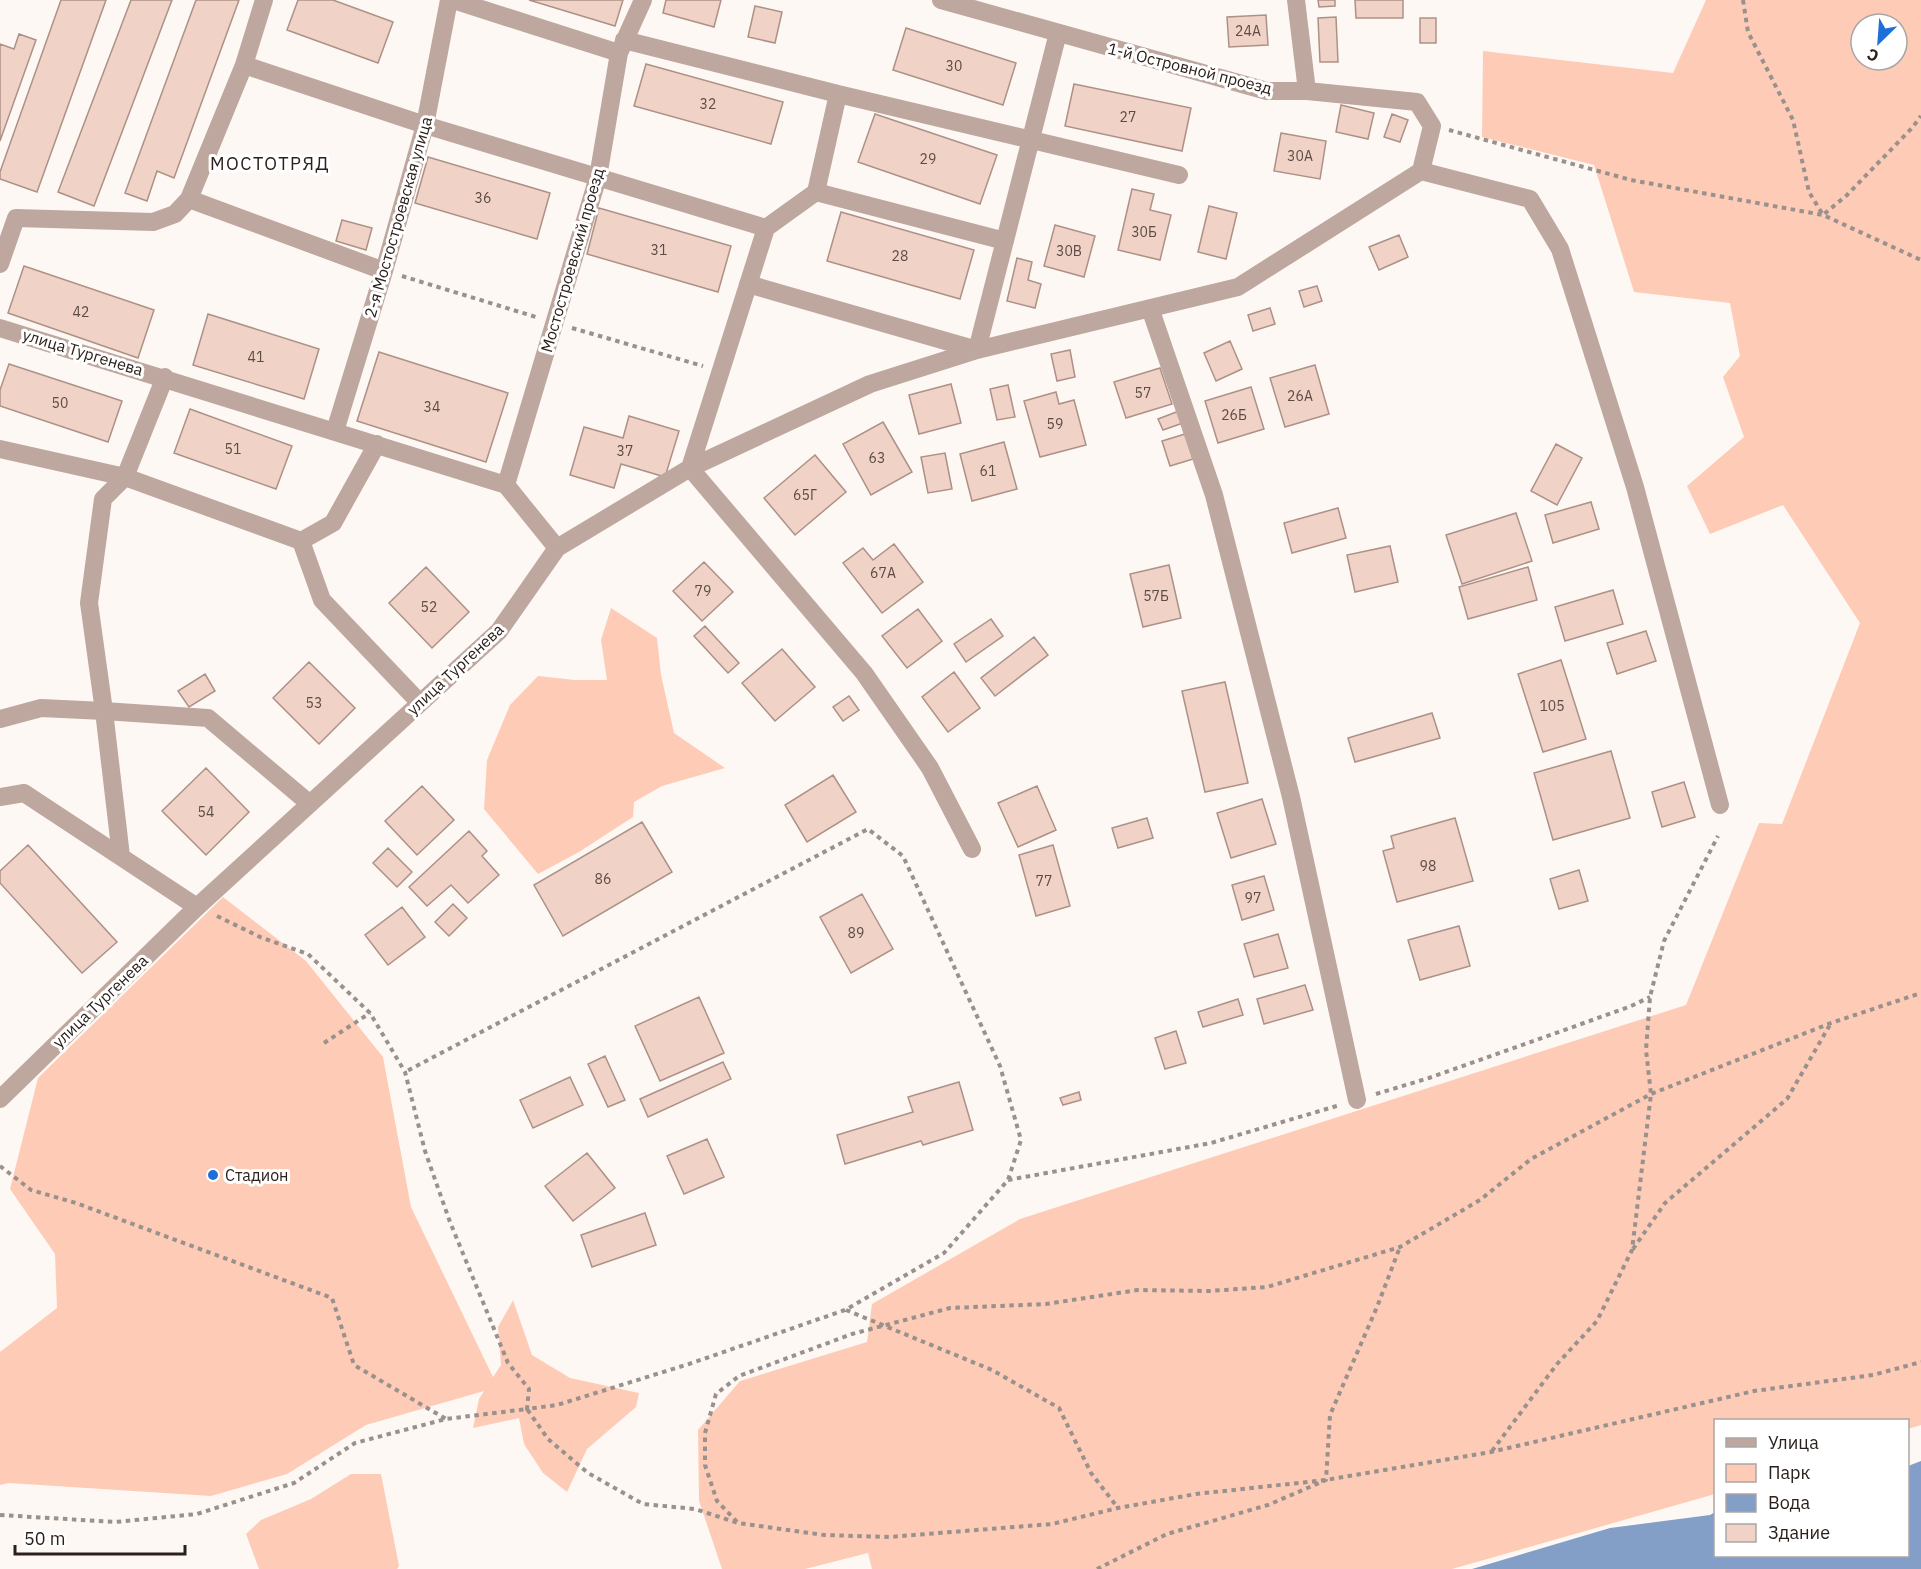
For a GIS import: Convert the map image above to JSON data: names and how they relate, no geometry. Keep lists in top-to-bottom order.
{
  "streets": {
    "street": [
      "1-й Островной проезд",
      "2-я Мостостроевская улица",
      "Мостостроевский проезд",
      "улица Тургенева"
    ]
  },
  "crossings": [
    ["2-я Мостостроевская улица", "улица Тургенева"],
    ["Мостостроевский проезд", "улица Тургенева"]
  ],
  "districts": ["МОСТОТРЯД"],
  "places": ["Стадион"],
  "house_numbers": [
    "24А",
    "30",
    "32",
    "27",
    "30А",
    "29",
    "36",
    "30Б",
    "31",
    "30В",
    "28",
    "42",
    "41",
    "57",
    "26А",
    "50",
    "34",
    "26Б",
    "59",
    "51",
    "37",
    "63",
    "61",
    "65Г",
    "67А",
    "79",
    "57Б",
    "52",
    "53",
    "105",
    "54",
    "98",
    "86",
    "77",
    "97",
    "89"
  ],
  "legend": [
    "Улица",
    "Парк",
    "Вода",
    "Здание"
  ],
  "scale_bar": "50 m",
  "north": "bottom left"
}
